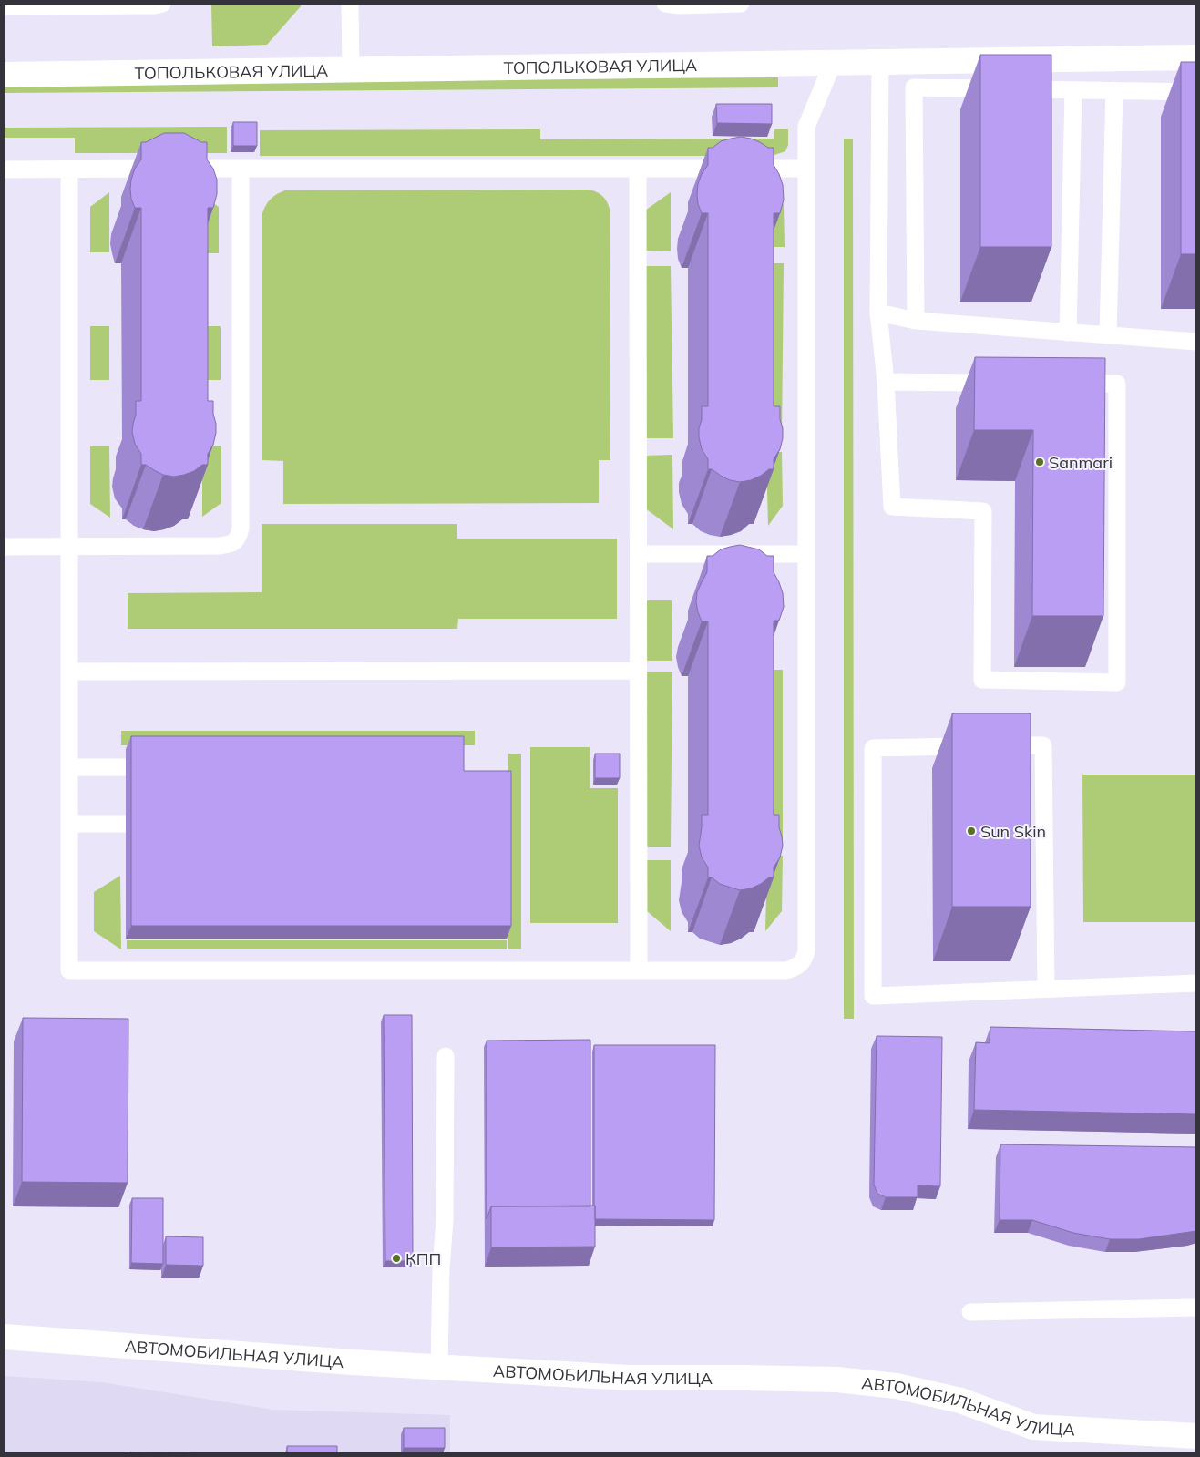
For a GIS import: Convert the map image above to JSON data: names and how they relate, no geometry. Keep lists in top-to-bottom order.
{
  "streets": {
    "street": ["ТОПОЛЬКОВАЯ УЛИЦА", "АВТОМОБИЛЬНАЯ УЛИЦА"]
  },
  "places": ["Sanmari", "Sun Skin", "КПП"]
}
